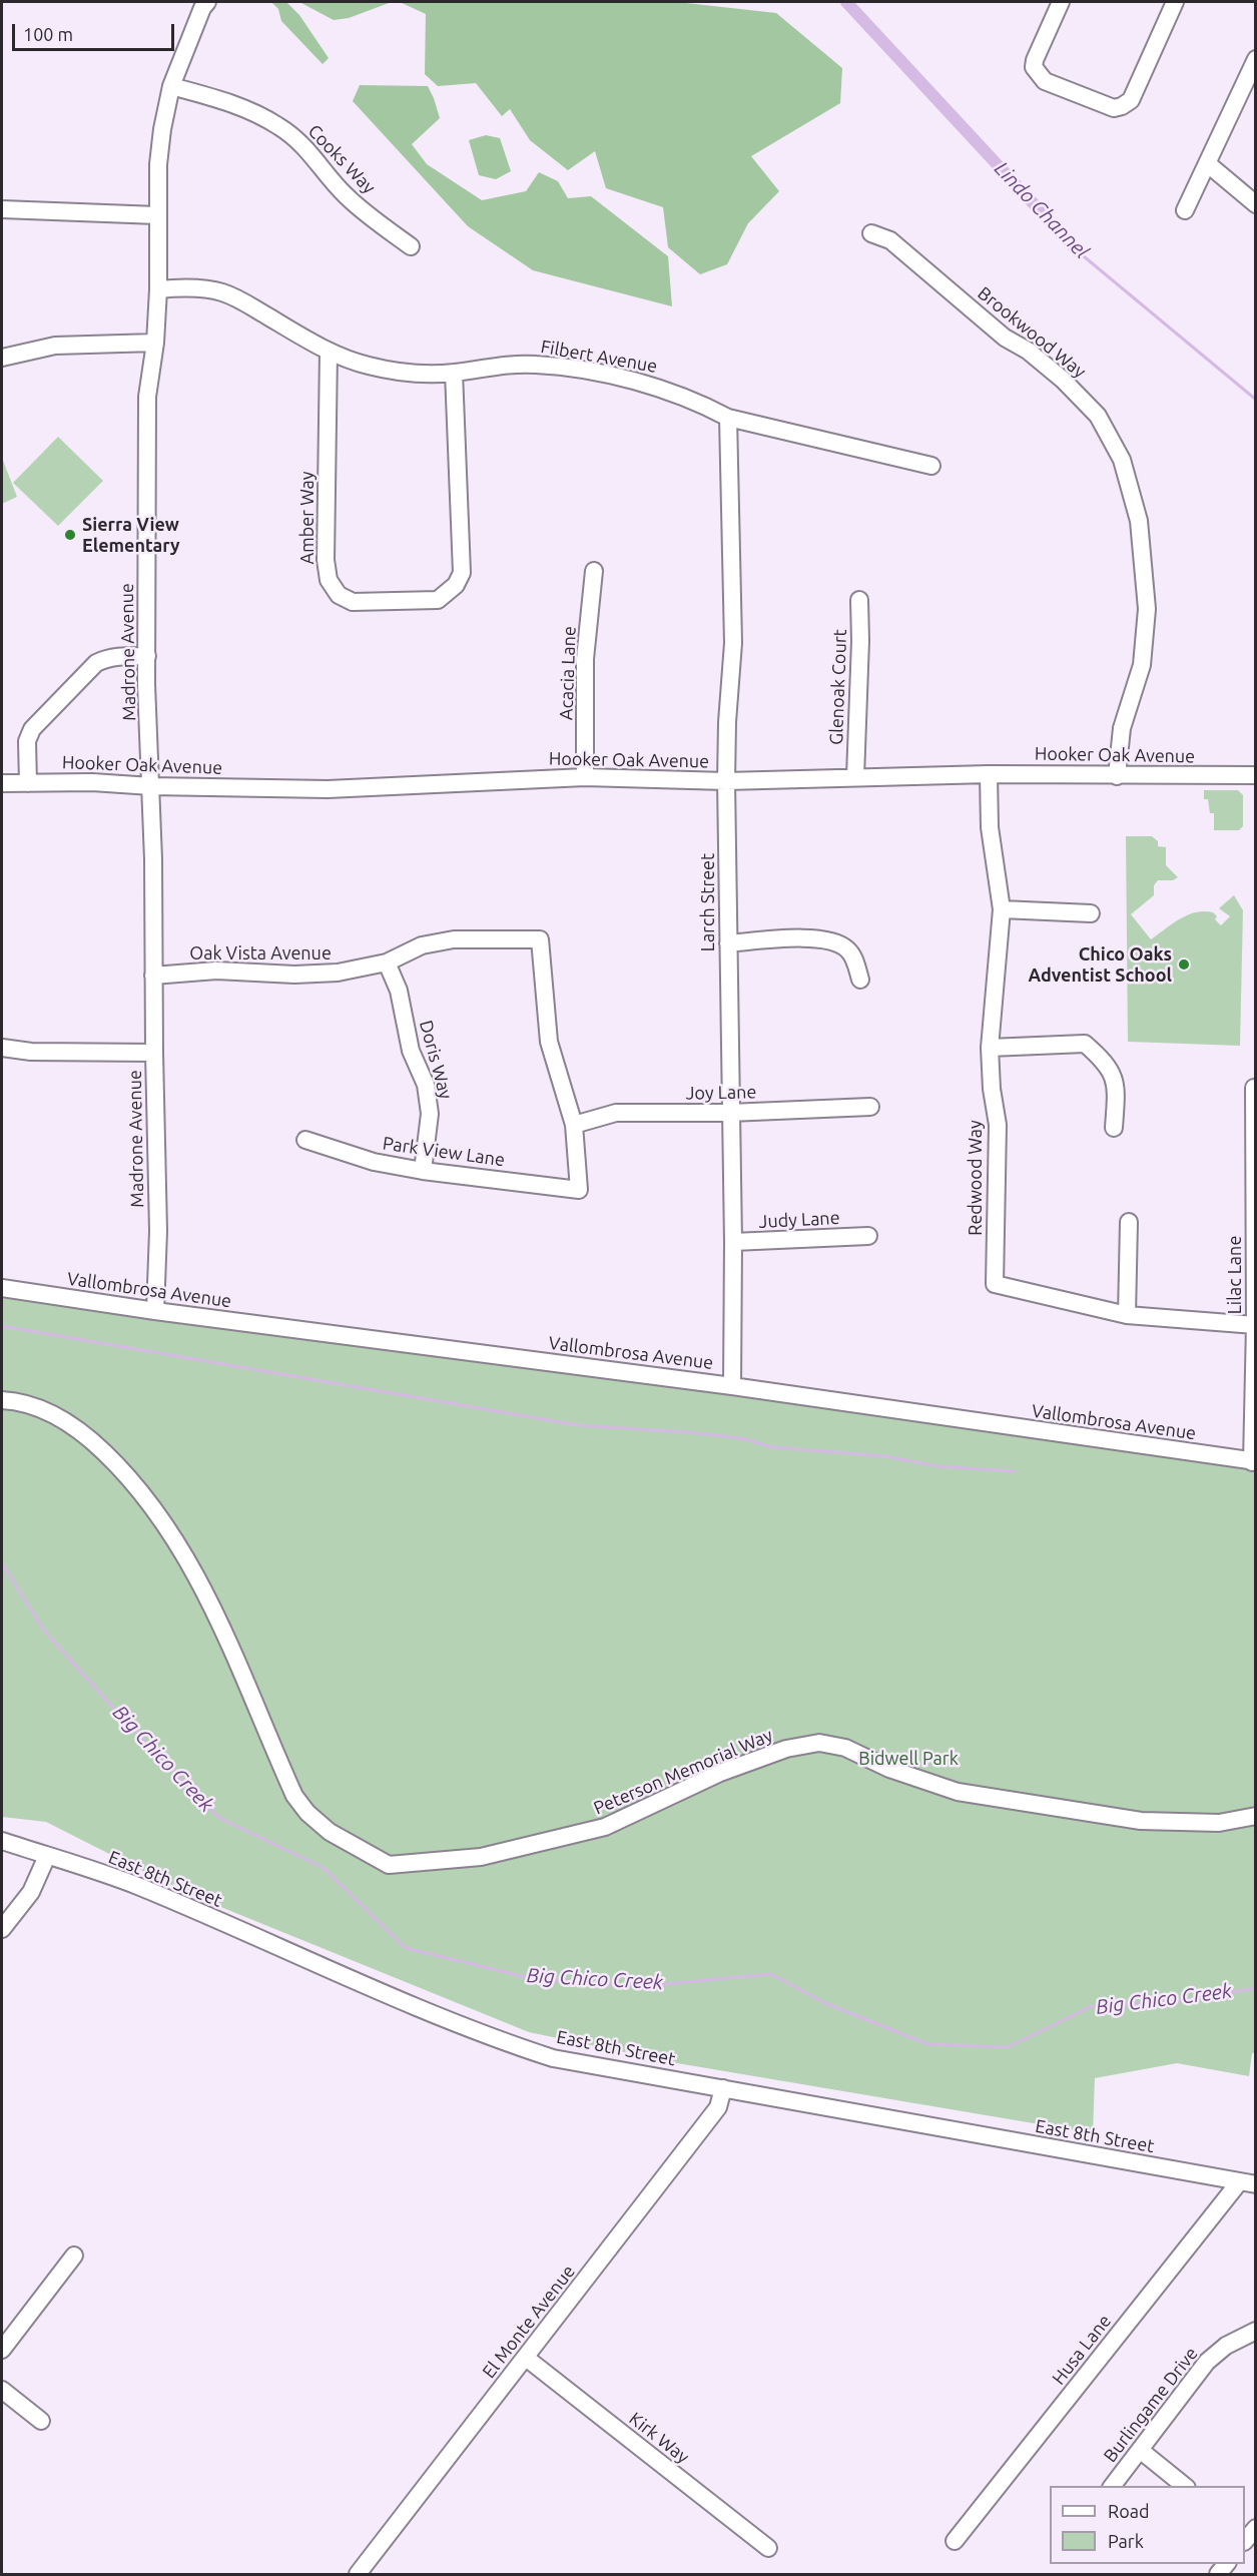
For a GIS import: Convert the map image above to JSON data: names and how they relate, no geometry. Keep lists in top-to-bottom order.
{
  "streets": {
    "street": [
      "Cooks Way",
      "Brookwood Way",
      "Filbert Avenue",
      "Amber Way",
      "Madrone Avenue",
      "Acacia Lane",
      "Glenoak Court",
      "Hooker Oak Avenue",
      "Larch Street",
      "Oak Vista Avenue",
      "Doris Way",
      "Joy Lane",
      "Park View Lane",
      "Redwood Way",
      "Judy Lane",
      "Lilac Lane",
      "Vallombrosa Avenue",
      "Peterson Memorial Way",
      "East 8th Street",
      "El Monte Avenue",
      "Husa Lane",
      "Burlingame Drive",
      "Kirk Way"
    ]
  },
  "crossings": [
    ["Cooks Way", "Madrone Avenue"],
    ["Brookwood Way", "Hooker Oak Avenue"],
    ["Filbert Avenue", "Amber Way"],
    ["Filbert Avenue", "Madrone Avenue"],
    ["Filbert Avenue", "Larch Street"],
    ["Madrone Avenue", "Hooker Oak Avenue"],
    ["Madrone Avenue", "Oak Vista Avenue"],
    ["Madrone Avenue", "Vallombrosa Avenue"],
    ["Acacia Lane", "Hooker Oak Avenue"],
    ["Glenoak Court", "Hooker Oak Avenue"],
    ["Hooker Oak Avenue", "Larch Street"],
    ["Hooker Oak Avenue", "Redwood Way"],
    ["Larch Street", "Joy Lane"],
    ["Larch Street", "Judy Lane"],
    ["Larch Street", "Vallombrosa Avenue"],
    ["Oak Vista Avenue", "Doris Way"],
    ["Oak Vista Avenue", "Joy Lane"],
    ["Oak Vista Avenue", "Park View Lane"],
    ["Doris Way", "Park View Lane"],
    ["Redwood Way", "Lilac Lane"],
    ["Lilac Lane", "Vallombrosa Avenue"],
    ["East 8th Street", "El Monte Avenue"],
    ["East 8th Street", "Husa Lane"],
    ["El Monte Avenue", "Kirk Way"]
  ],
  "water": ["Lindo Channel", "Big Chico Creek"],
  "parks": ["Bidwell Park"],
  "places": ["Sierra View Elementary", "Chico Oaks Adventist School"],
  "legend": ["Road", "Park"],
  "scale_bar": "100 m"
}
